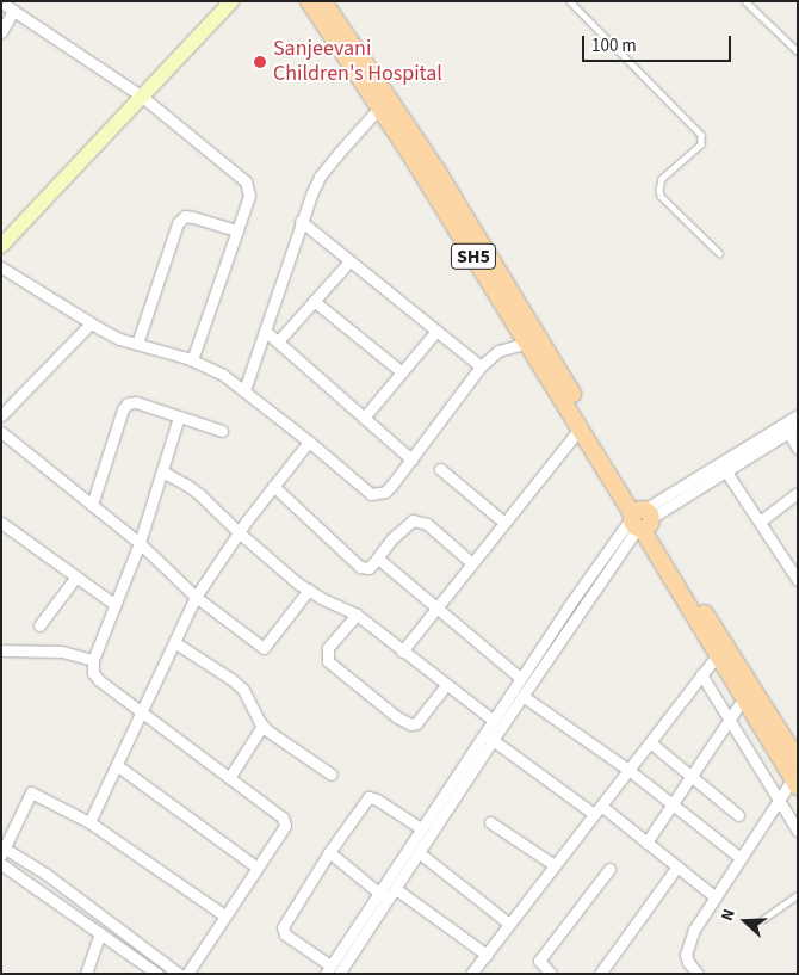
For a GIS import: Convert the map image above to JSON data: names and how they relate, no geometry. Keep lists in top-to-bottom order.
{
  "streets": {
    "main road": ["SH5"]
  },
  "places": ["Sanjeevani Children's Hospital"],
  "scale_bar": "100 m",
  "north": "left"
}
